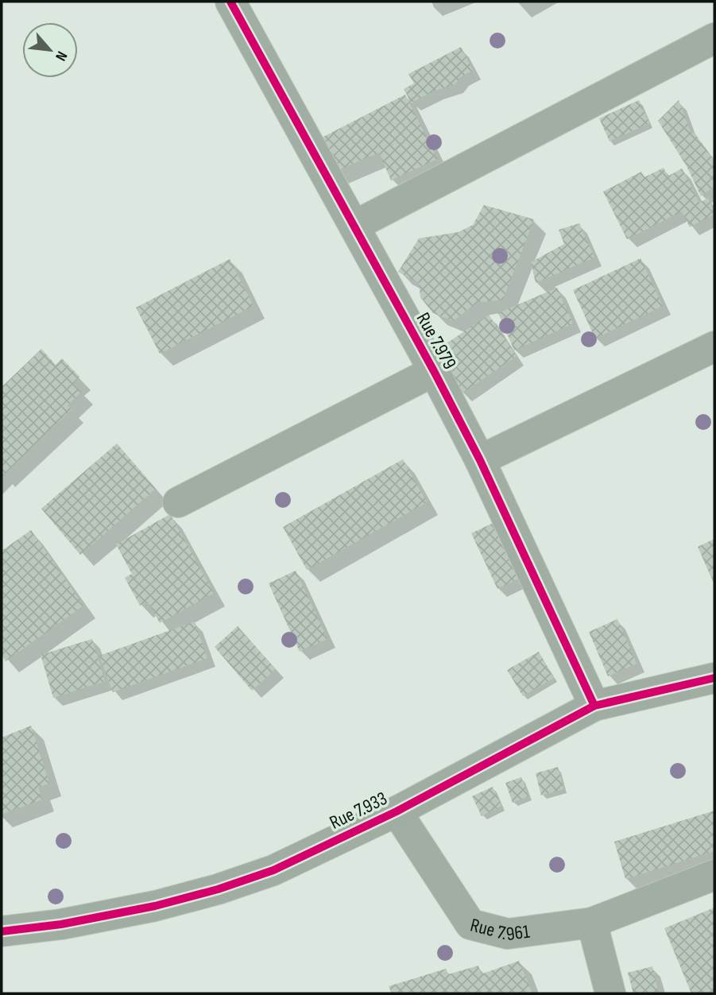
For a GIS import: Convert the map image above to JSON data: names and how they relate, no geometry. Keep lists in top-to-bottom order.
{
  "streets": {
    "street": ["Rue 7.979", "Rue 7.933", "Rue 7.961"]
  },
  "crossings": [
    ["Rue 7.979", "Rue 7.933"],
    ["Rue 7.933", "Rue 7.961"]
  ],
  "north": "bottom right"
}
